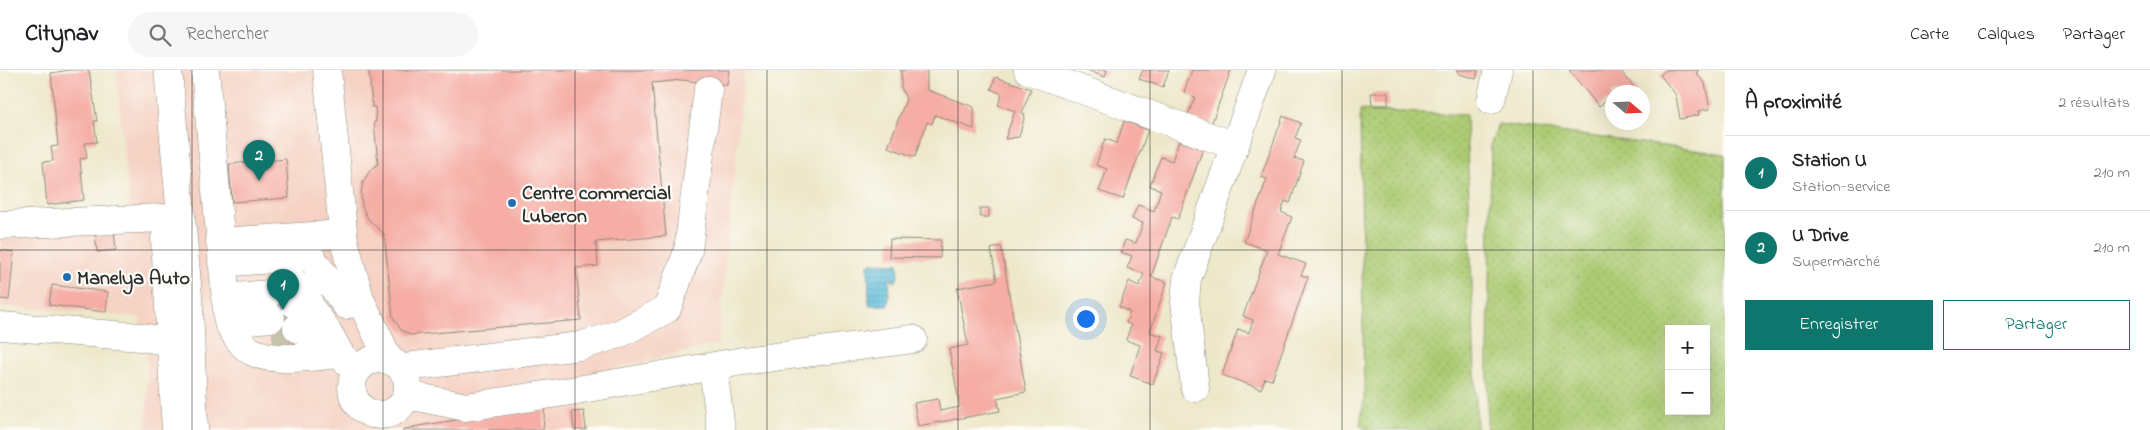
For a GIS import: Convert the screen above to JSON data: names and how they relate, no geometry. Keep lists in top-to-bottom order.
{
  "places": ["Centre commercial Luberon", "Manelya Auto"],
  "north": "right",
  "page": {
    "header": "Citynav",
    "search": "Rechercher",
    "nav": ["Carte", "Calques", "Partager"],
    "heading": ["À proximité", "2 résultats"],
    "list": [
      {
        "mark": "1",
        "name": "Station U",
        "note": "Station-service",
        "value": "210 m"
      },
      {
        "mark": "2",
        "name": "U Drive",
        "note": "Supermarché",
        "value": "210 m"
      }
    ],
    "pins": ["2", "1"],
    "buttons": ["Enregistrer", "Partager"],
    "map_buttons": ["+", "−"]
  }
}
